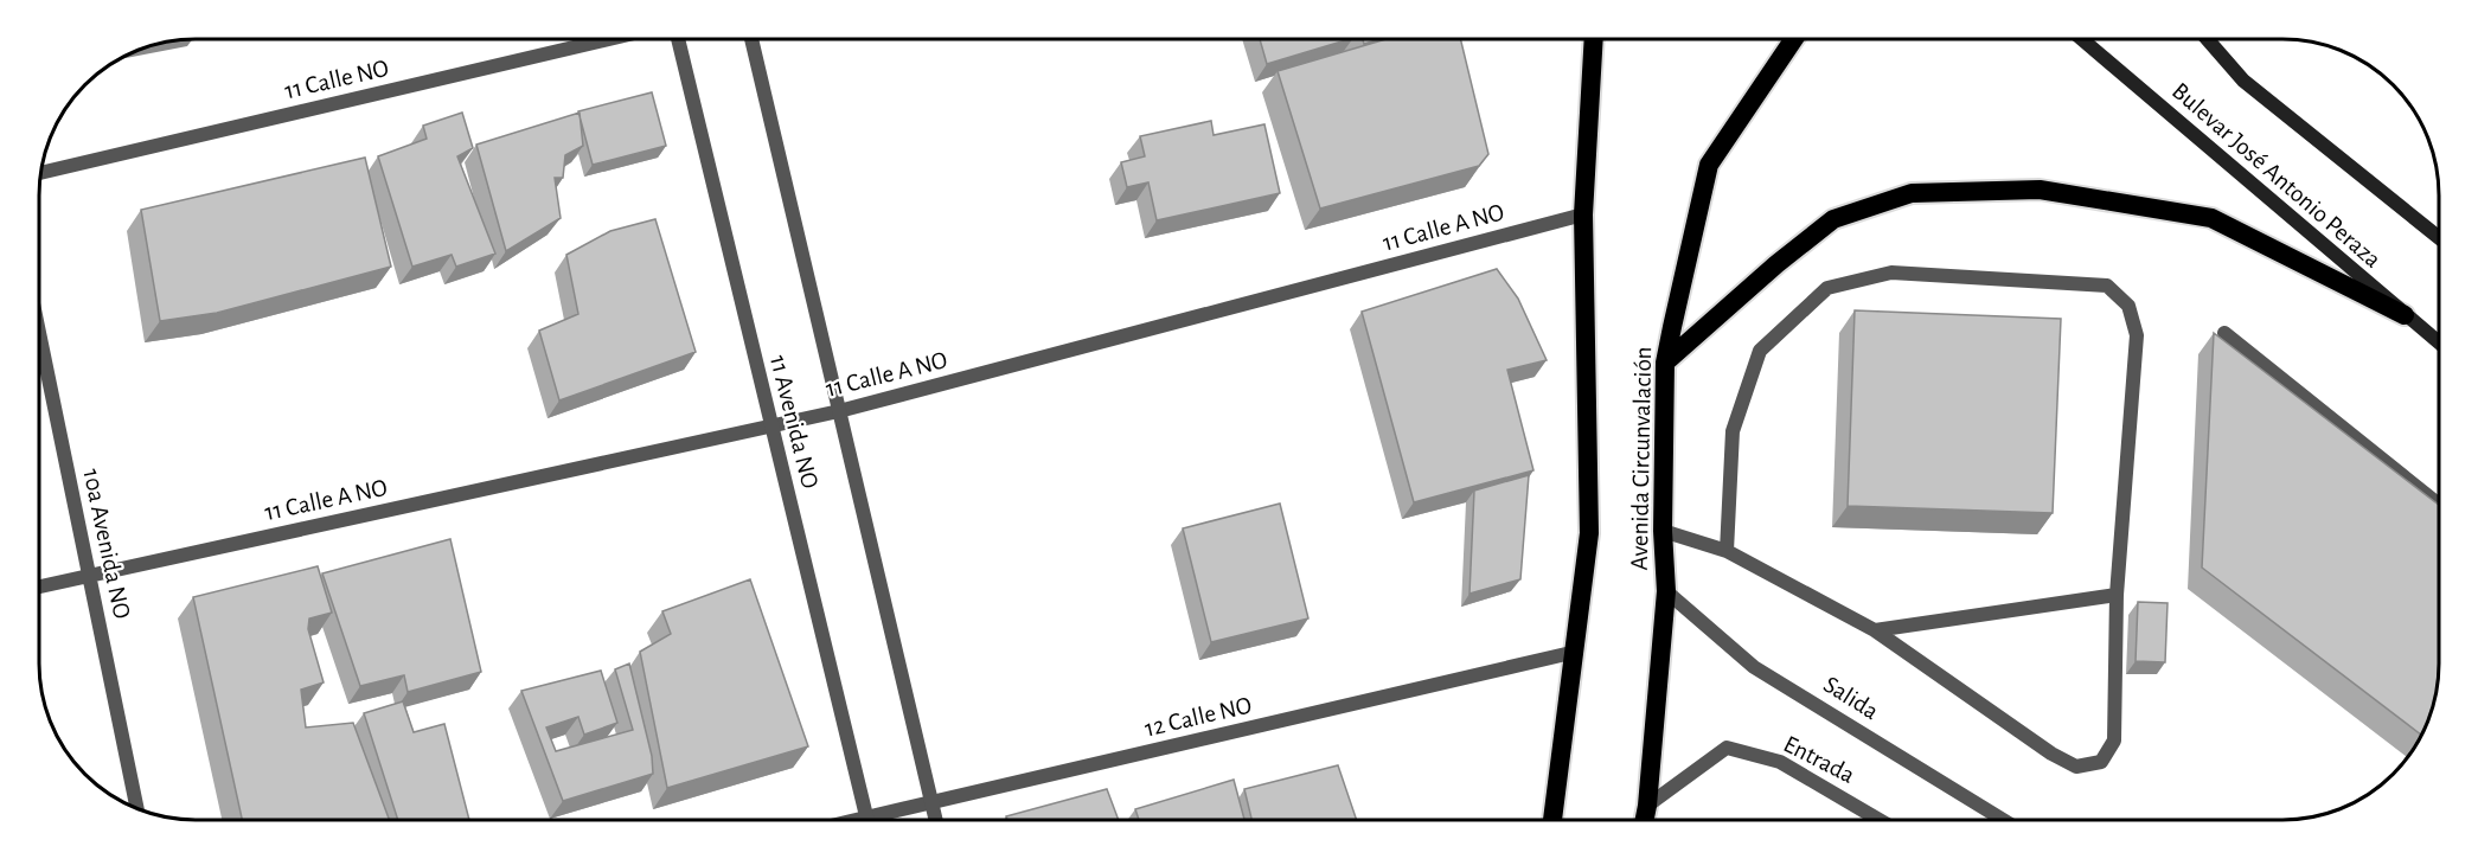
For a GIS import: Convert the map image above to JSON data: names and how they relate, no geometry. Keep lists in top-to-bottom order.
{
  "streets": {
    "highway": ["Avenida Circunvalación"],
    "main road": ["Bulevar José Antonio Peraza"],
    "street": [
      "11 Calle NO",
      "11 Calle A NO",
      "11 Avenida NO",
      "10a Avenida NO",
      "Salida",
      "12 Calle NO",
      "Entrada"
    ]
  },
  "crossings": [
    ["11 Calle A NO", "11 Avenida NO"],
    ["11 Calle A NO", "Avenida Circunvalación"],
    ["11 Calle A NO", "10a Avenida NO"],
    ["11 Avenida NO", "12 Calle NO"],
    ["Avenida Circunvalación", "Salida"],
    ["Avenida Circunvalación", "12 Calle NO"],
    ["Avenida Circunvalación", "Entrada"]
  ]
}
